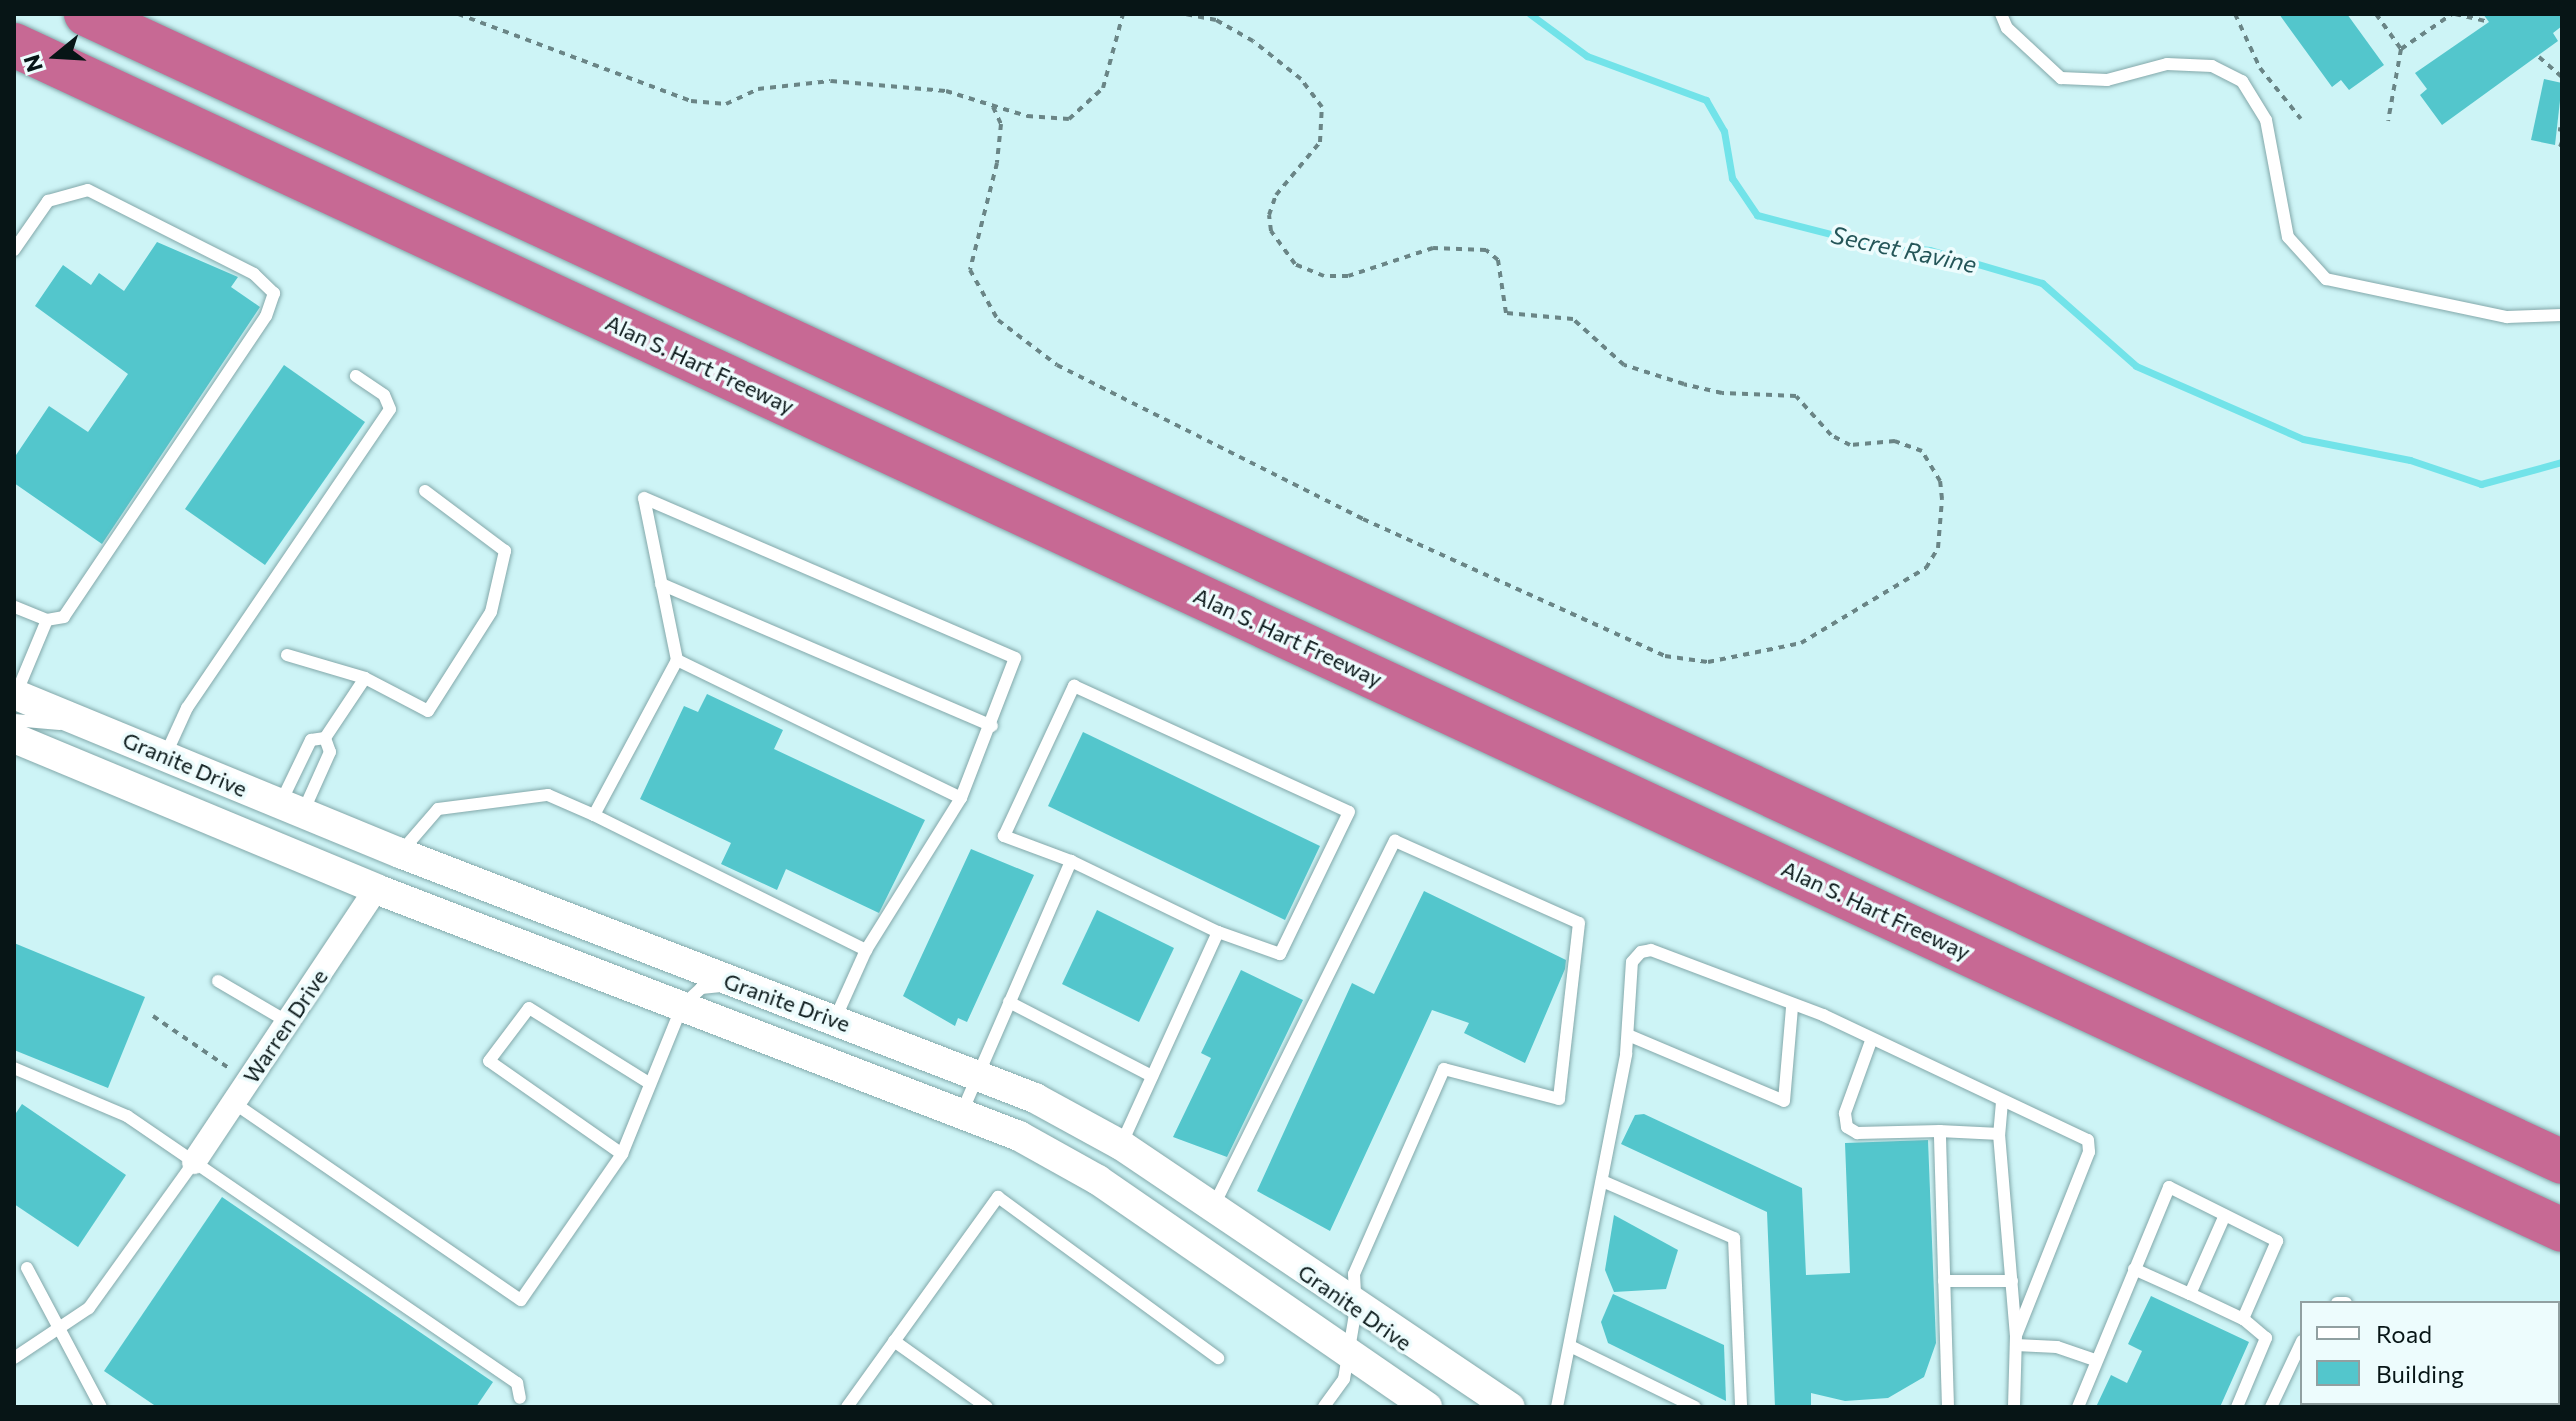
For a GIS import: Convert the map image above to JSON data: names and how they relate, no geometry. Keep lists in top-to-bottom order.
{
  "streets": {
    "highway": ["Alan S. Hart Freeway"],
    "street": ["Granite Drive", "Warren Drive"]
  },
  "crossings": [
    ["Granite Drive", "Warren Drive"]
  ],
  "water": ["Secret Ravine"],
  "legend": ["Road", "Building"],
  "north": "left"
}
